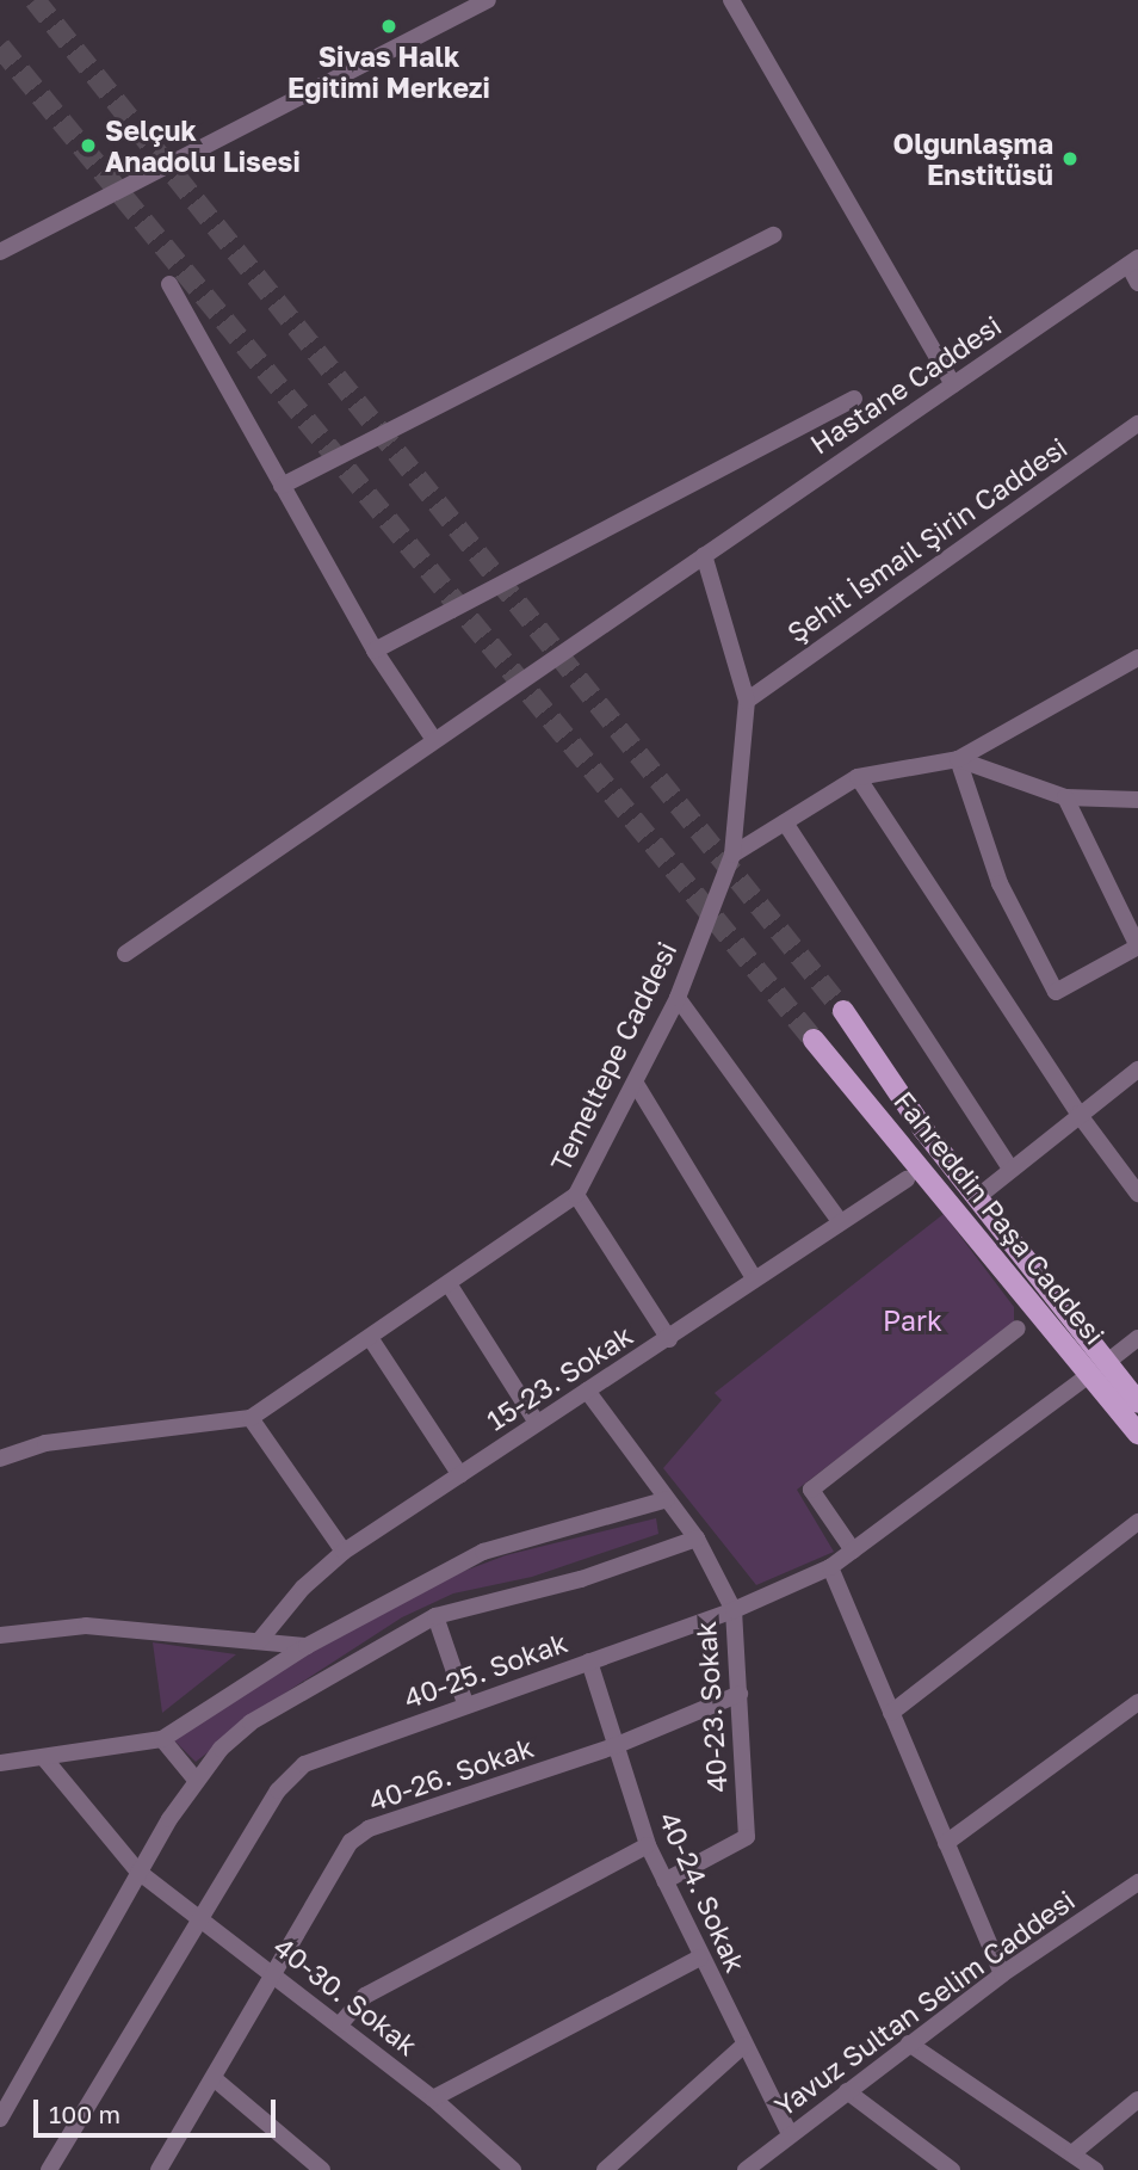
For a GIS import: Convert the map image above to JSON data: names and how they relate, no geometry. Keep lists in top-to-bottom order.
{
  "streets": {
    "main road": ["Fahreddin Paşa Caddesi"],
    "street": [
      "Hastane Caddesi",
      "Şehit İsmail Şirin Caddesi",
      "Temeltepe Caddesi",
      "15-23. Sokak",
      "40-25. Sokak",
      "40-23. Sokak",
      "40-26. Sokak",
      "40-24. Sokak",
      "40-30. Sokak",
      "Yavuz Sultan Selim Caddesi"
    ]
  },
  "crossings": [
    ["Hastane Caddesi", "Temeltepe Caddesi"],
    ["Şehit İsmail Şirin Caddesi", "Temeltepe Caddesi"],
    ["Fahreddin Paşa Caddesi", "40-25. Sokak"],
    ["15-23. Sokak", "40-23. Sokak"],
    ["40-25. Sokak", "40-23. Sokak"],
    ["40-25. Sokak", "40-24. Sokak"],
    ["40-25. Sokak", "40-30. Sokak"],
    ["40-23. Sokak", "40-26. Sokak"],
    ["40-23. Sokak", "40-24. Sokak"],
    ["40-26. Sokak", "40-24. Sokak"],
    ["40-26. Sokak", "40-30. Sokak"],
    ["40-24. Sokak", "Yavuz Sultan Selim Caddesi"]
  ],
  "parks": ["Park"],
  "places": ["Sivas Halk Eğitimi Merkezi", "Selçuk Anadolu Lisesi", "Olgunlaşma Enstitüsü"],
  "scale_bar": "100 m"
}
